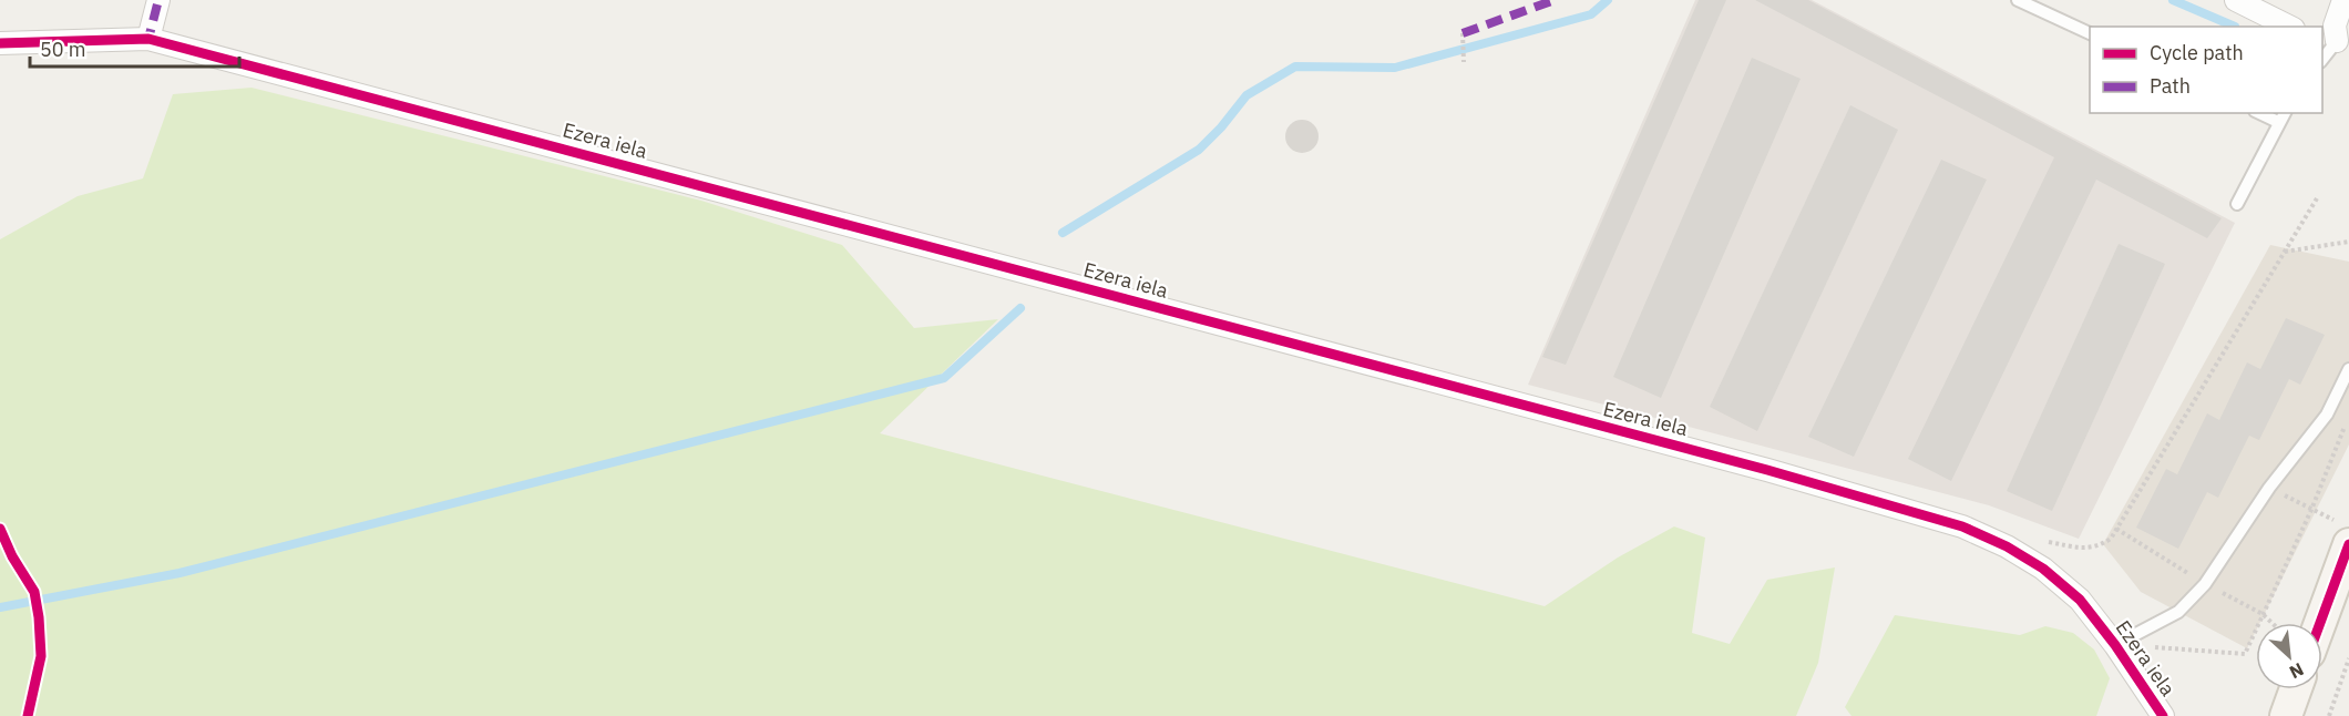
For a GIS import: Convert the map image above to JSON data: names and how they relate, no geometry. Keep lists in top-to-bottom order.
{
  "streets": {
    "street": ["Ezera iela"]
  },
  "legend": ["Cycle path", "Path"],
  "scale_bar": "50 m",
  "north": "bottom right"
}
